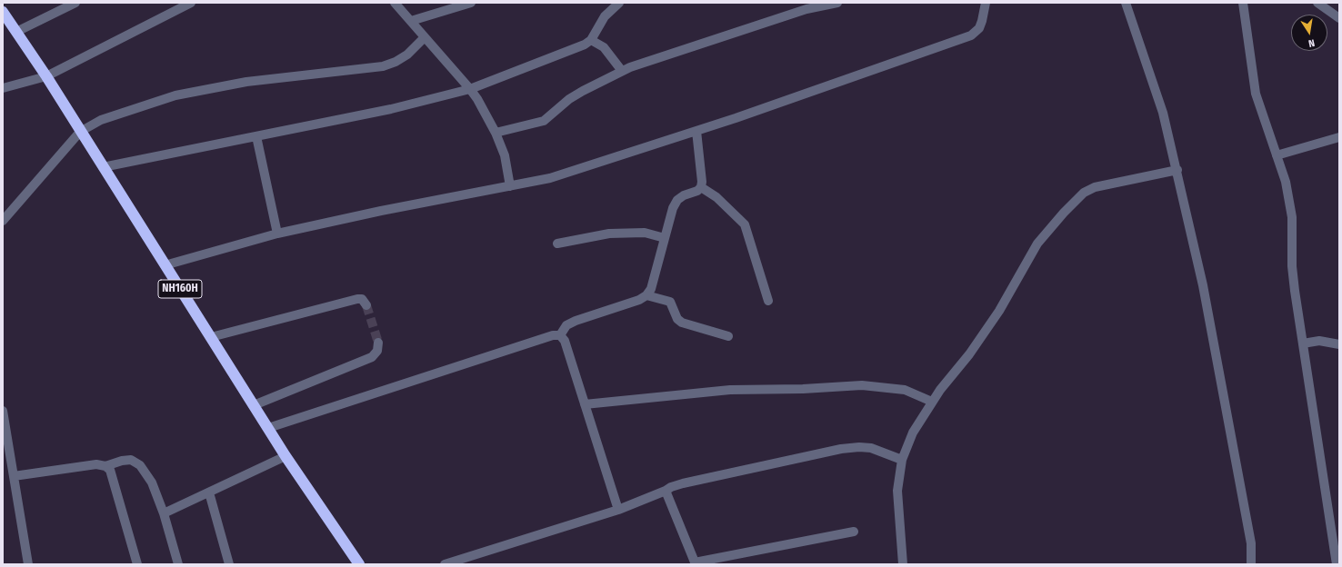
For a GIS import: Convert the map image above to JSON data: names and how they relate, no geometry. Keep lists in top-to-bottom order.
{
  "streets": {
    "highway": ["NH160H"]
  },
  "north": "bottom"
}
